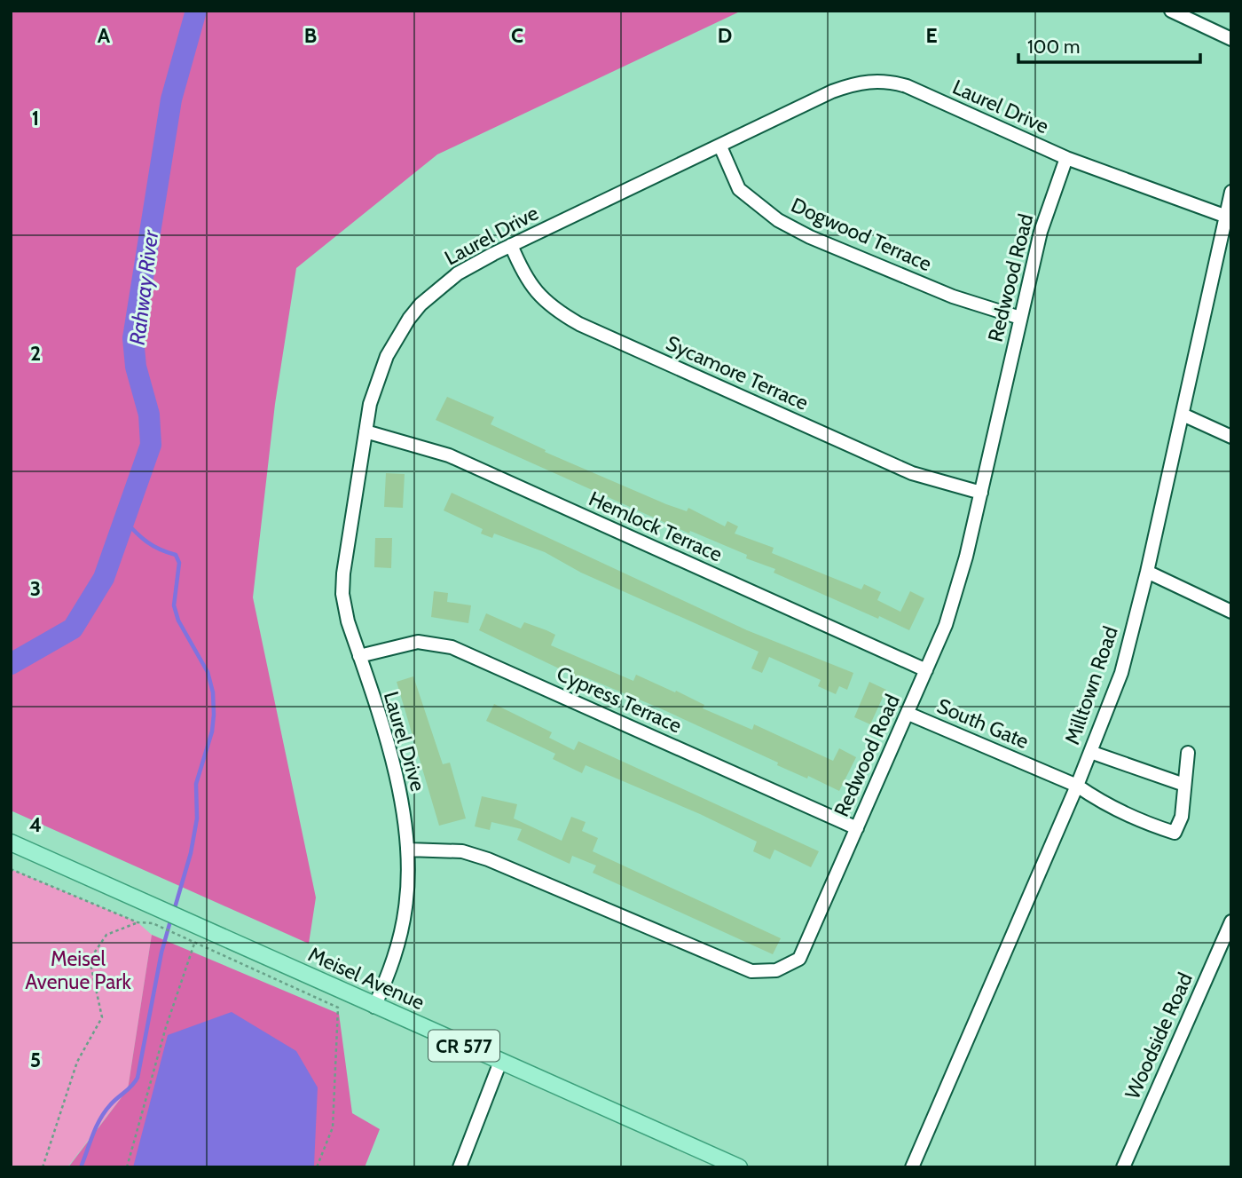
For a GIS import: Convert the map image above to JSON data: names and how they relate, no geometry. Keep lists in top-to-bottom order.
{
  "streets": {
    "main road": ["Meisel Avenue", "CR 577"],
    "street": [
      "Laurel Drive",
      "Dogwood Terrace",
      "Redwood Road",
      "Sycamore Terrace",
      "Hemlock Terrace",
      "Milltown Road",
      "Cypress Terrace",
      "South Gate",
      "Woodside Road"
    ]
  },
  "crossings": [
    ["Laurel Drive", "Dogwood Terrace"],
    ["Laurel Drive", "Redwood Road"],
    ["Laurel Drive", "Sycamore Terrace"],
    ["Laurel Drive", "Hemlock Terrace"],
    ["Laurel Drive", "Milltown Road"],
    ["Laurel Drive", "Cypress Terrace"],
    ["Laurel Drive", "Meisel Avenue"],
    ["Dogwood Terrace", "Redwood Road"],
    ["Redwood Road", "Sycamore Terrace"],
    ["Redwood Road", "Hemlock Terrace"],
    ["Redwood Road", "Cypress Terrace"],
    ["Redwood Road", "South Gate"],
    ["Milltown Road", "South Gate"]
  ],
  "water": ["Rahway River"],
  "parks": ["Meisel Avenue Park"],
  "scale_bar": "100 m",
  "grid": {
    "columns": [
      "A",
      "B",
      "C",
      "D",
      "E"
    ],
    "rows": [
      "1",
      "2",
      "3",
      "4",
      "5"
    ]
  }
}
